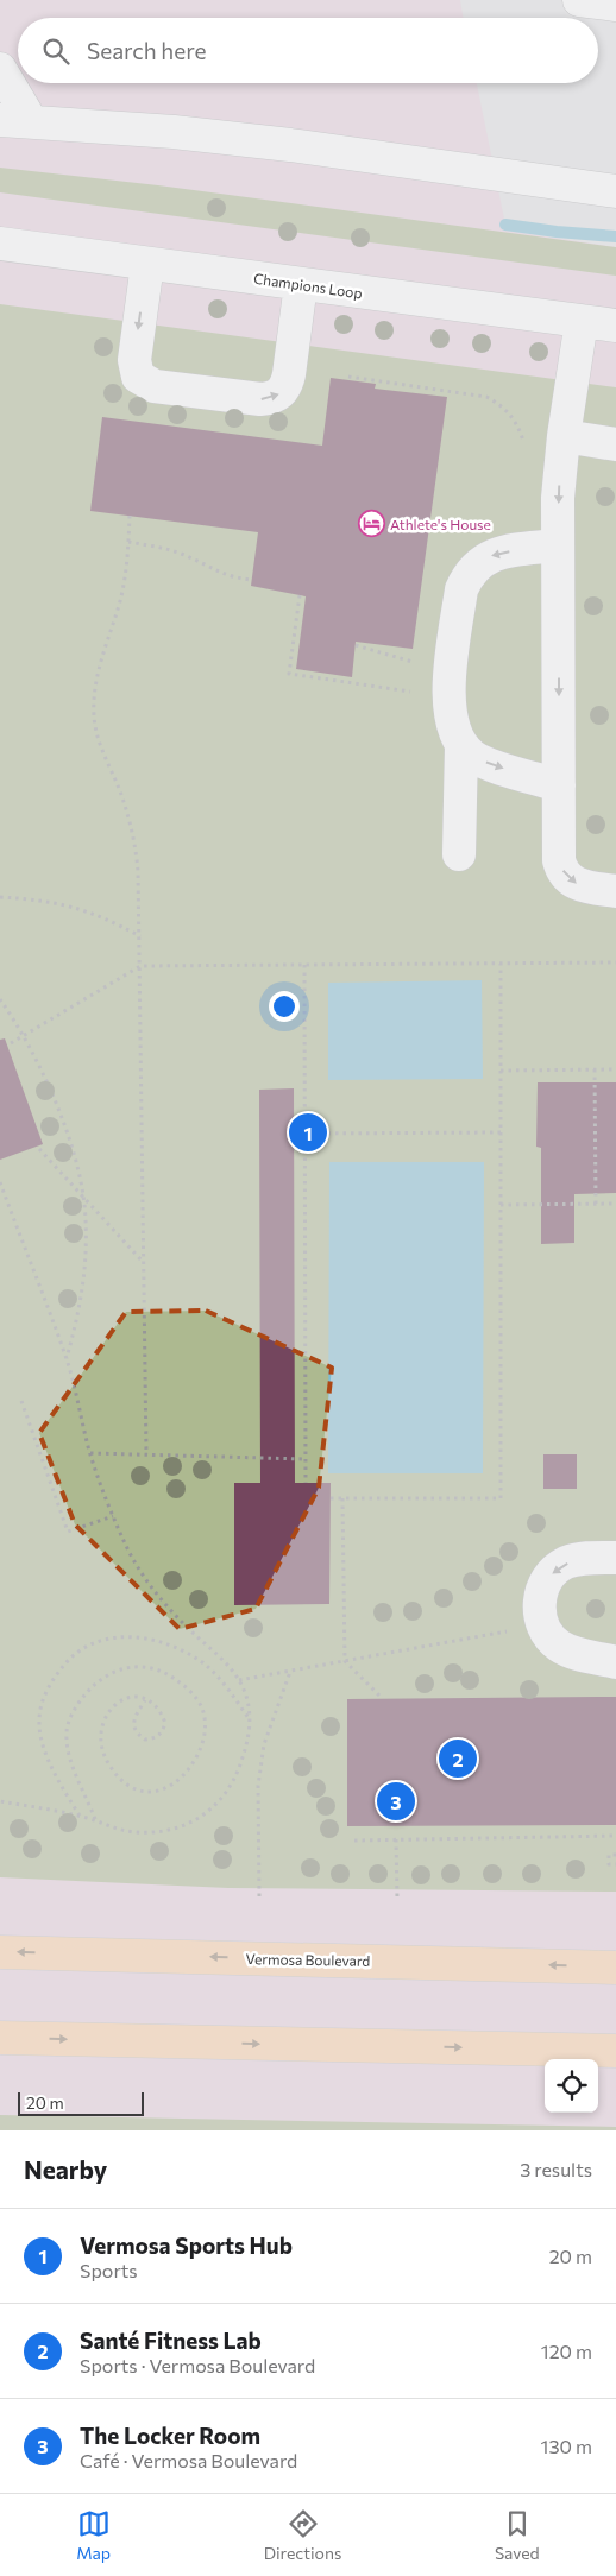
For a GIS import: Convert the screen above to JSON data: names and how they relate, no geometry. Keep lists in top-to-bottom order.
{
  "streets": {
    "main road": ["Vermosa Boulevard"],
    "street": ["Champions Loop"]
  },
  "places": {
    "hotel": ["Athlete's House"]
  },
  "scale_bar": "20 m",
  "page": {
    "search": "Search here",
    "pins": ["1", "2", "3"],
    "scale": "20 m",
    "heading": ["Nearby", "3 results"],
    "list": [
      {
        "mark": "1",
        "name": "Vermosa Sports Hub",
        "note": "Sports",
        "value": "20 m"
      },
      {
        "mark": "2",
        "name": "Santé Fitness Lab",
        "note": "Sports · Vermosa Boulevard",
        "value": "120 m"
      },
      {
        "mark": "3",
        "name": "The Locker Room",
        "note": "Café · Vermosa Boulevard",
        "value": "130 m"
      }
    ],
    "nav": ["Map", "Directions", "Saved"]
  }
}
